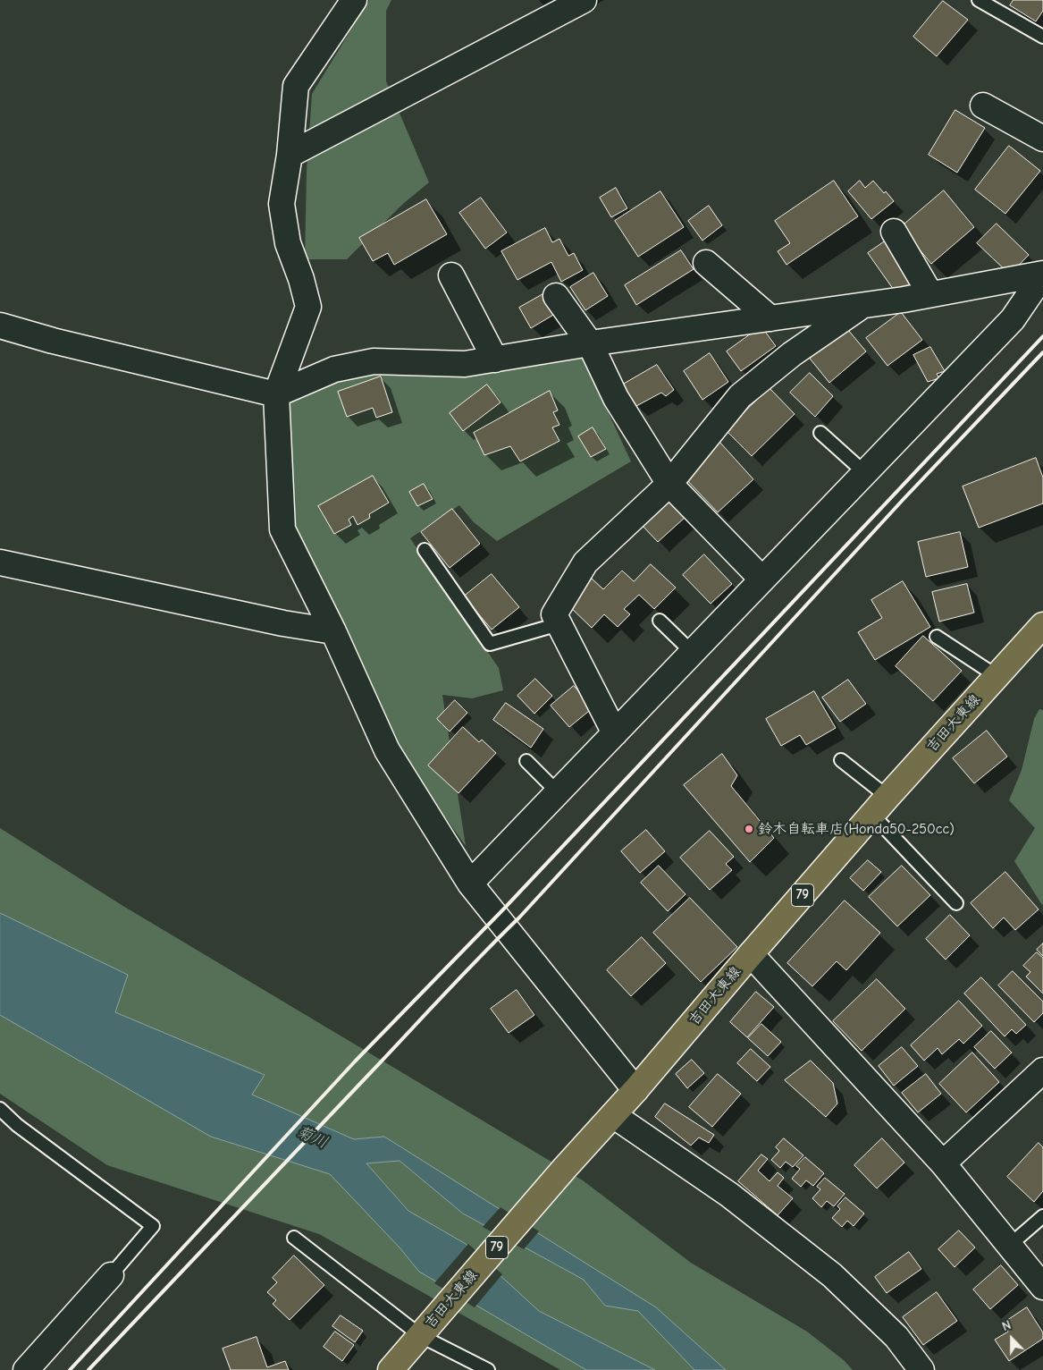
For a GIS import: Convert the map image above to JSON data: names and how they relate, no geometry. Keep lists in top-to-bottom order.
{
  "streets": {
    "main road": ["吉田大東線", "79"]
  },
  "water": ["菊川"],
  "places": ["鈴木自転車店(Honda50-250cc)"],
  "north": "top"
}
